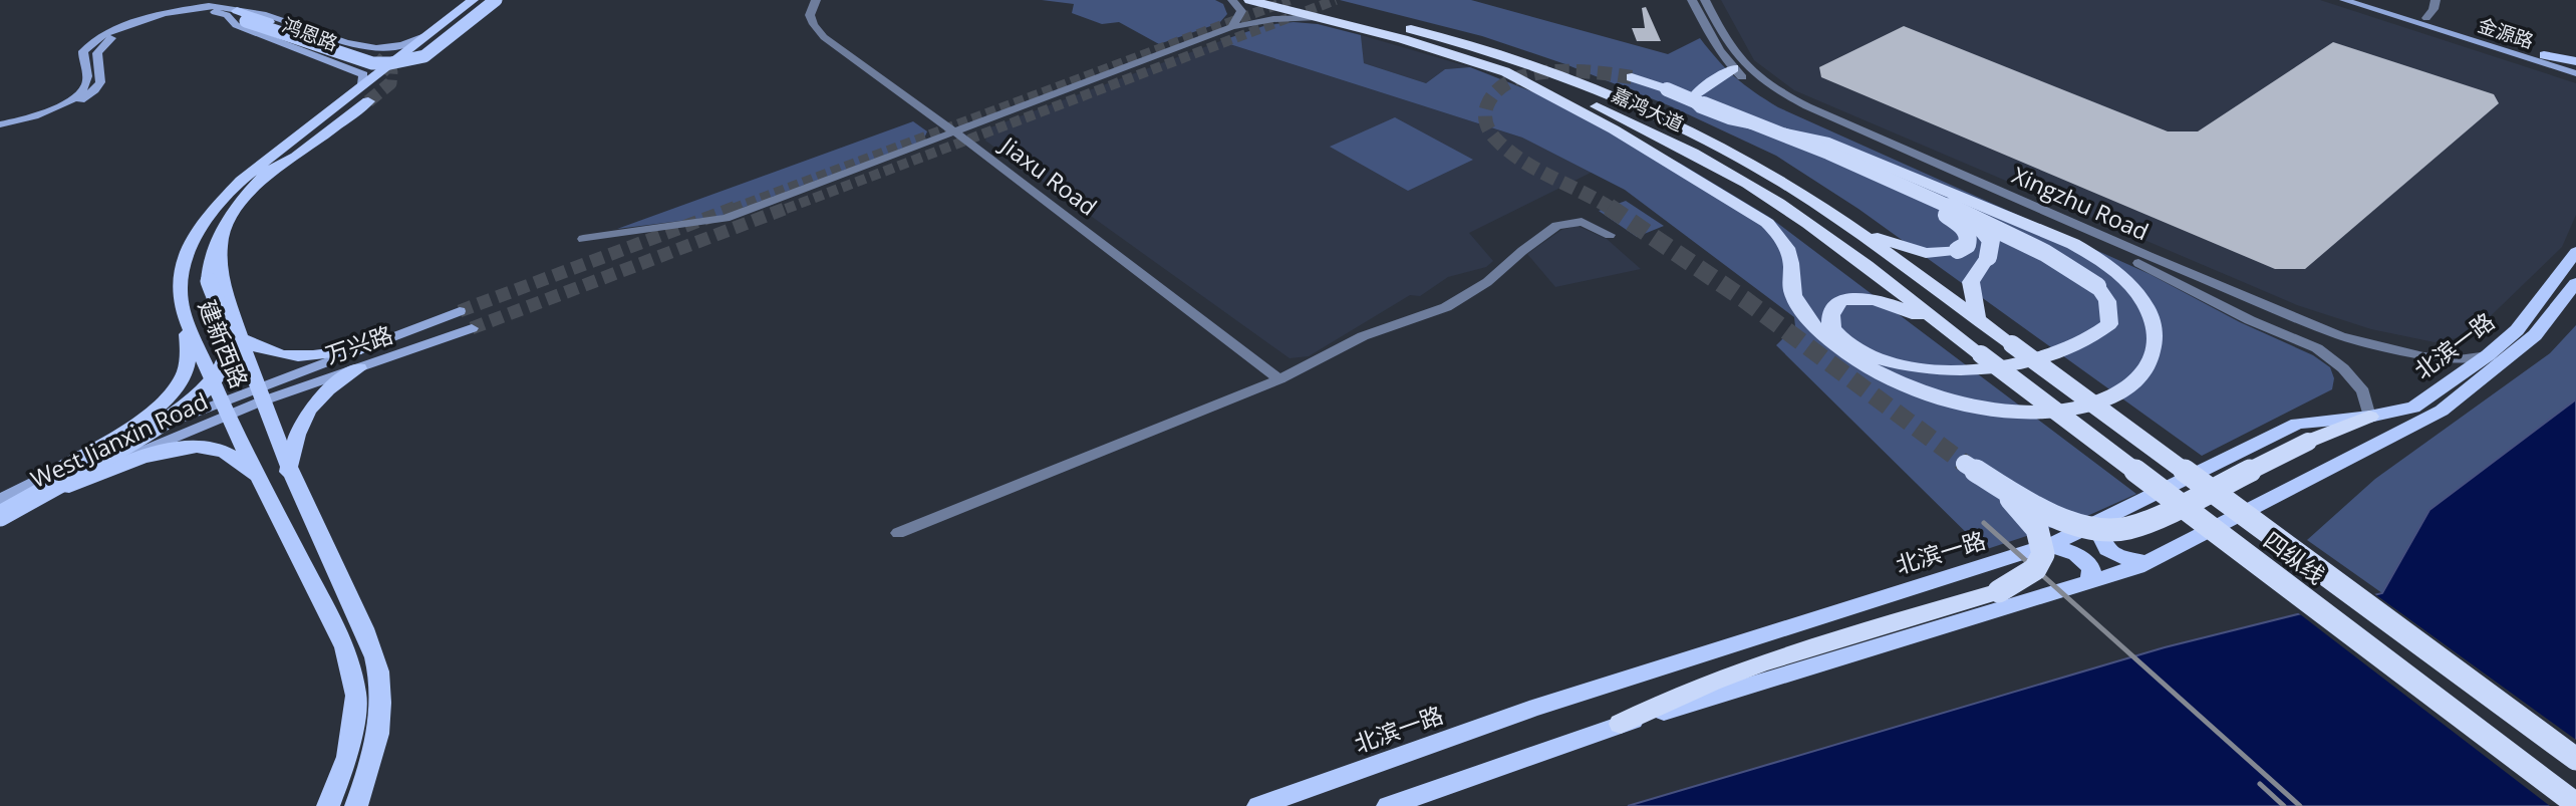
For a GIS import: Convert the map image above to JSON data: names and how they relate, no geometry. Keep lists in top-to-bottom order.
{
  "streets": {
    "highway": ["嘉鸿大道", "四纵线"],
    "main road": [
      "金源路",
      "鸿恩路",
      "建新西路",
      "万兴路",
      "北滨一路",
      "West Jianxin Road"
    ],
    "street": ["Jiaxu Road", "Xingzhu Road"]
  },
  "crossings": [
    ["鸿恩路", "建新西路"],
    ["嘉鸿大道", "四纵线"],
    ["Xingzhu Road", "北滨一路"],
    ["建新西路", "万兴路"],
    ["建新西路", "West Jianxin Road"],
    ["万兴路", "West Jianxin Road"]
  ]
}
